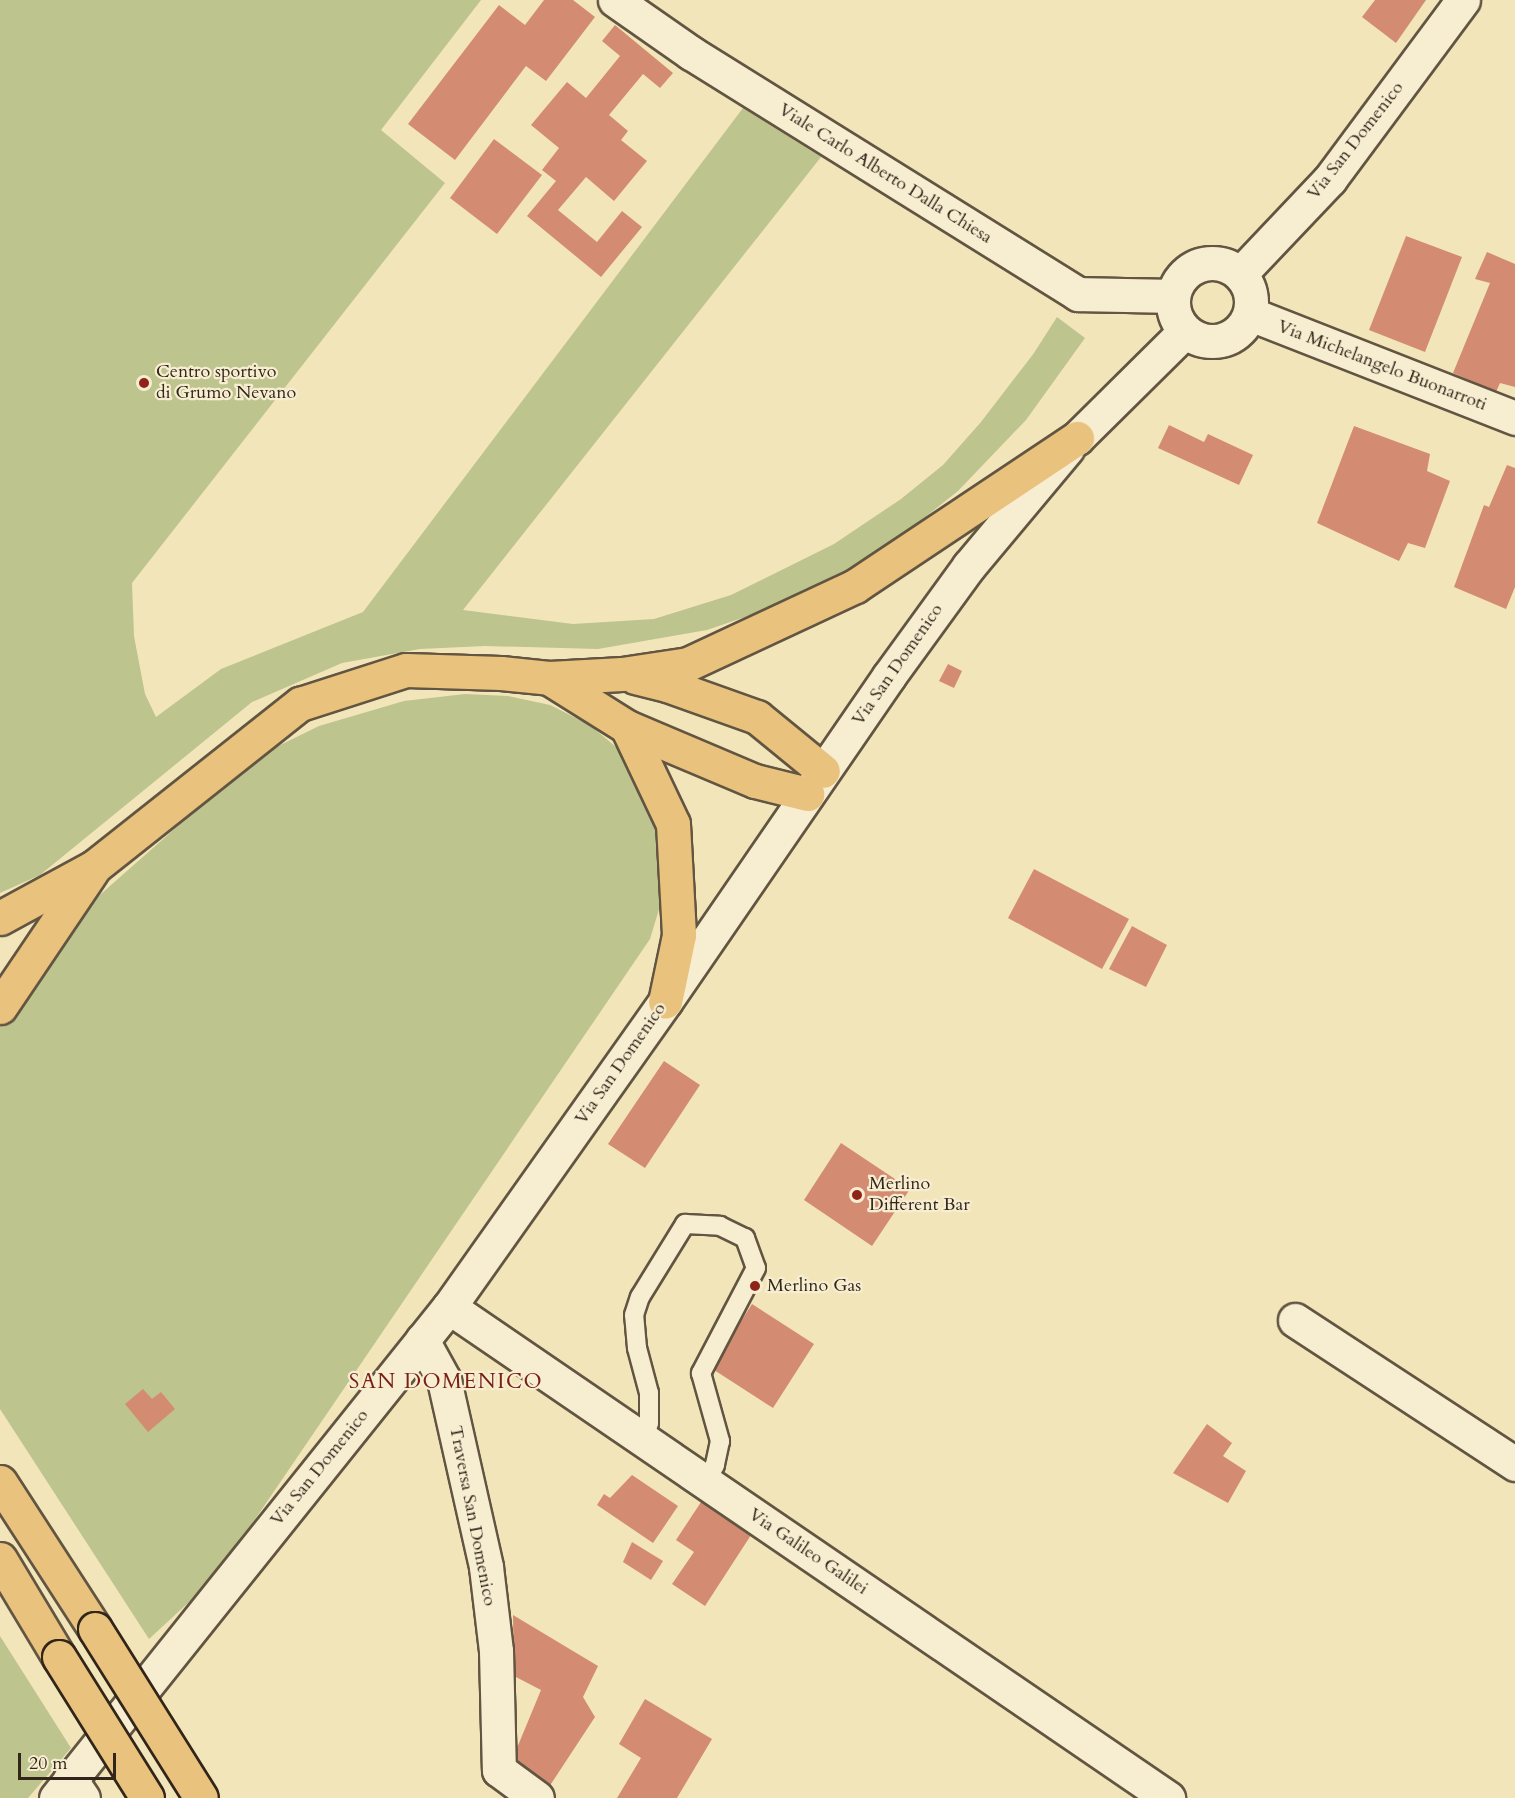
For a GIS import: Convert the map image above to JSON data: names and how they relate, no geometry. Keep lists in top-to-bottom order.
{
  "streets": {
    "main road": [
      "Via San Domenico",
      "Viale Carlo Alberto Dalla Chiesa",
      "Via Michelangelo Buonarroti",
      "Traversa San Domenico",
      "Via Galileo Galilei"
    ]
  },
  "crossings": [
    ["Via San Domenico", "Viale Carlo Alberto Dalla Chiesa"],
    ["Via San Domenico", "Via Michelangelo Buonarroti"],
    ["Via San Domenico", "Traversa San Domenico"],
    ["Via San Domenico", "Via Galileo Galilei"],
    ["Viale Carlo Alberto Dalla Chiesa", "Via Michelangelo Buonarroti"]
  ],
  "districts": ["SAN DOMENICO"],
  "places": ["Centro sportivo di Grumo Nevano", "Merlino Different Bar", "Merlino Gas"],
  "scale_bar": "20 m"
}
